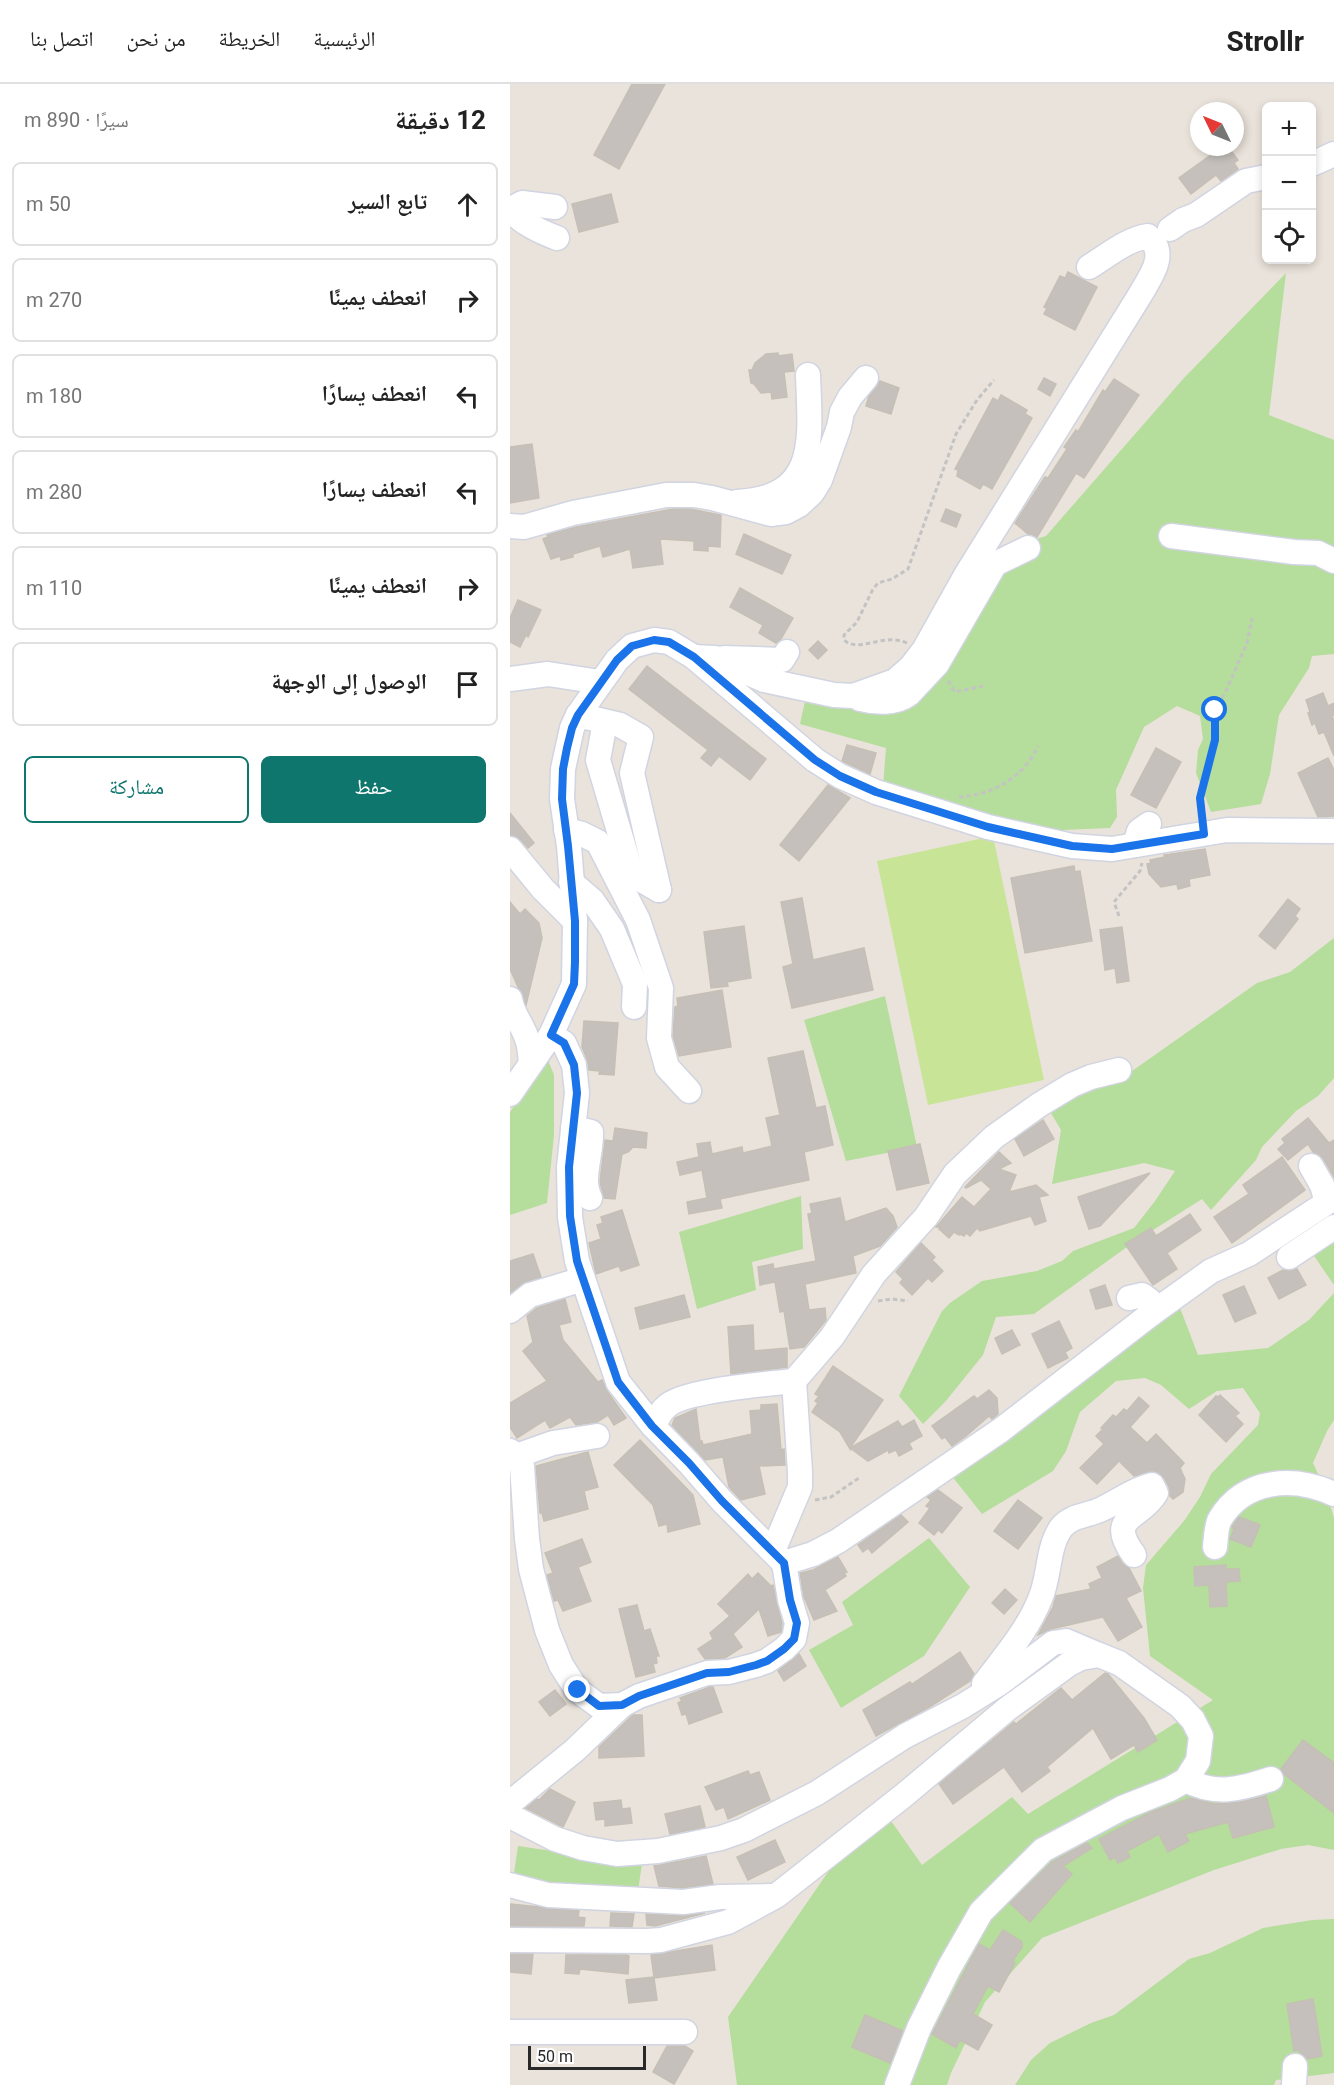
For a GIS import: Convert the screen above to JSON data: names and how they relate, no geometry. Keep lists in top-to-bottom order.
{
  "scale_bar": "50 m",
  "north": "top left",
  "page": {
    "header": "Strollr",
    "nav": [
      "الرئيسية",
      "الخريطة",
      "من نحن",
      "اتصل بنا"
    ],
    "heading": ["12 دقيقة", "سيرًا · 890 m"],
    "map_buttons": ["+", "−"],
    "list": [
      ["تابع السير", "50 m"],
      ["انعطف يمينًا", "270 m"],
      ["انعطف يسارًا", "180 m"],
      ["انعطف يسارًا", "280 m"],
      ["انعطف يمينًا", "110 m"],
      "الوصول إلى الوجهة"
    ],
    "buttons": ["حفظ", "مشاركة"],
    "scale": "50 m"
  }
}
